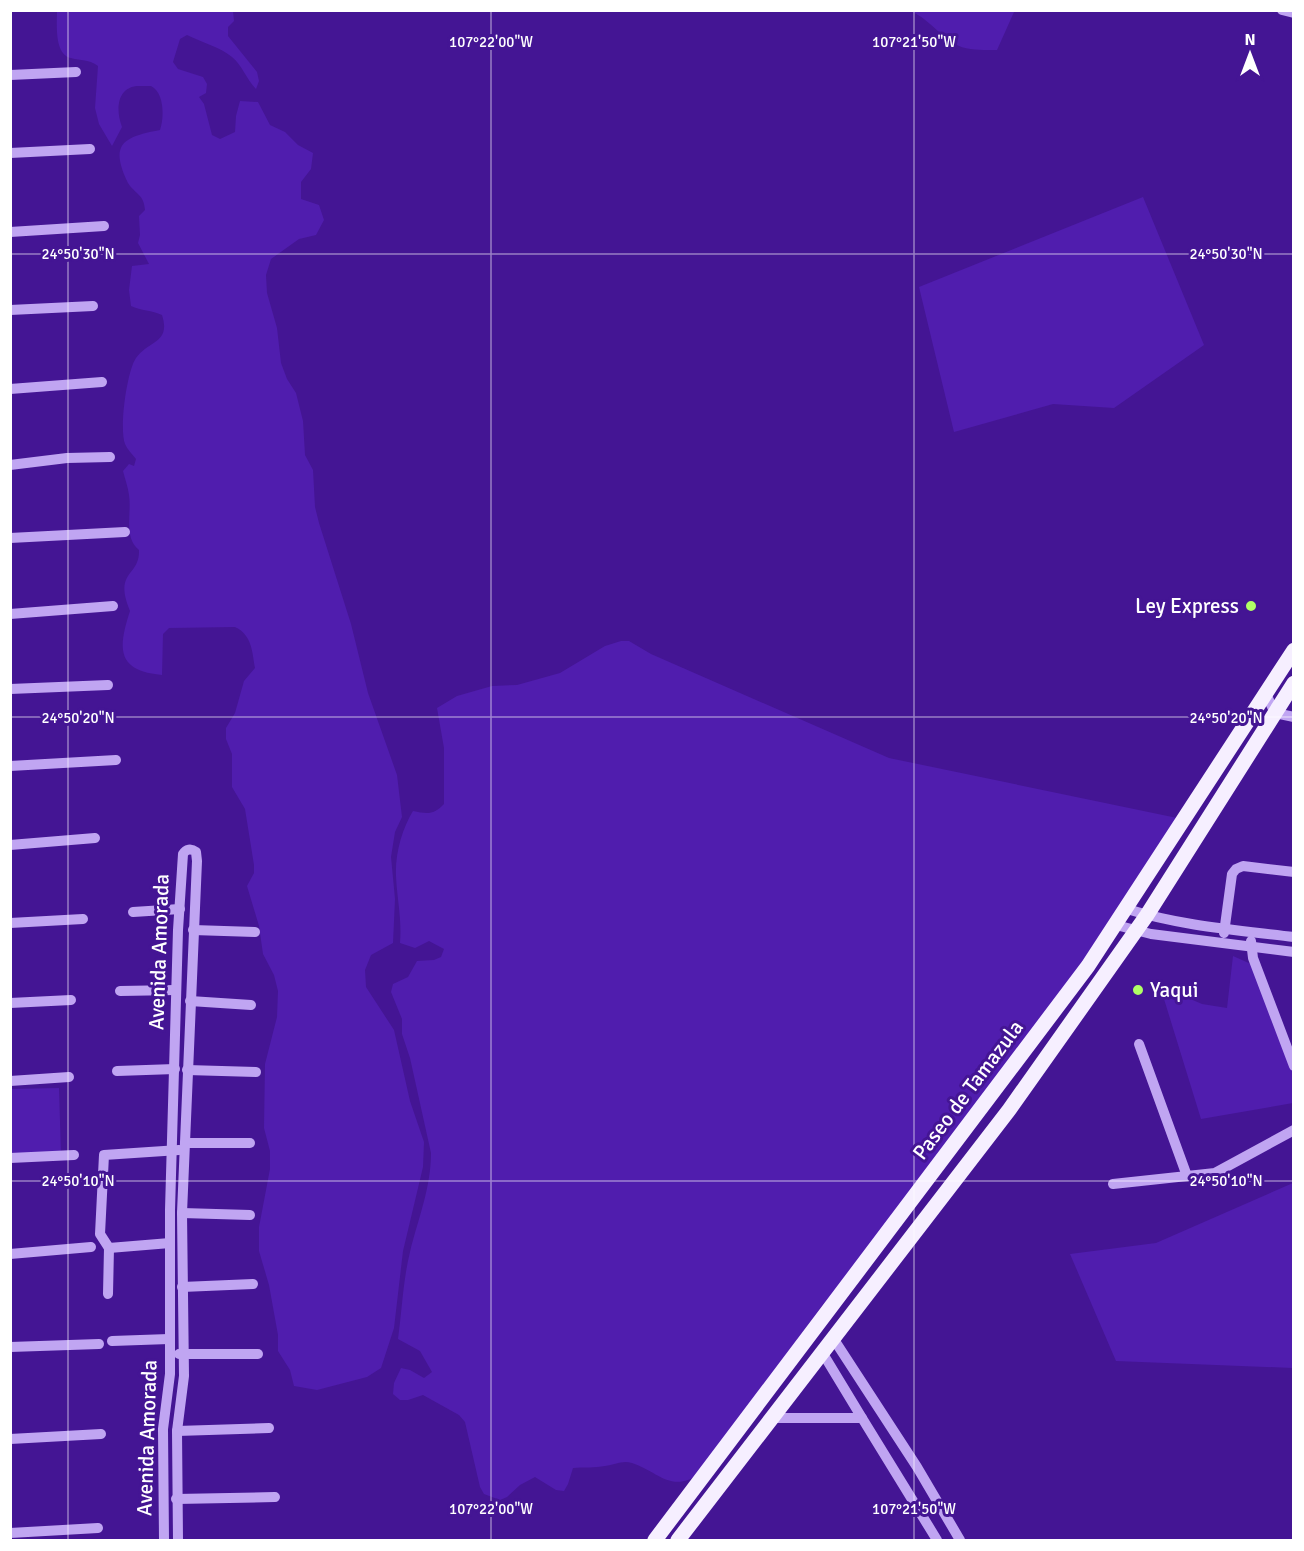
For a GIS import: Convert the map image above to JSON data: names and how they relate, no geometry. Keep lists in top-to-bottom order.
{
  "streets": {
    "main road": ["Paseo de Tamazula"],
    "street": ["Avenida Amorada"]
  },
  "places": ["Ley Express", "Yaqui"],
  "north": "top",
  "coordinates": [
    "107°22'00\"W",
    "107°21'50\"W",
    "24°50'30\"N",
    "24°50'20\"N",
    "24°50'10\"N"
  ]
}
